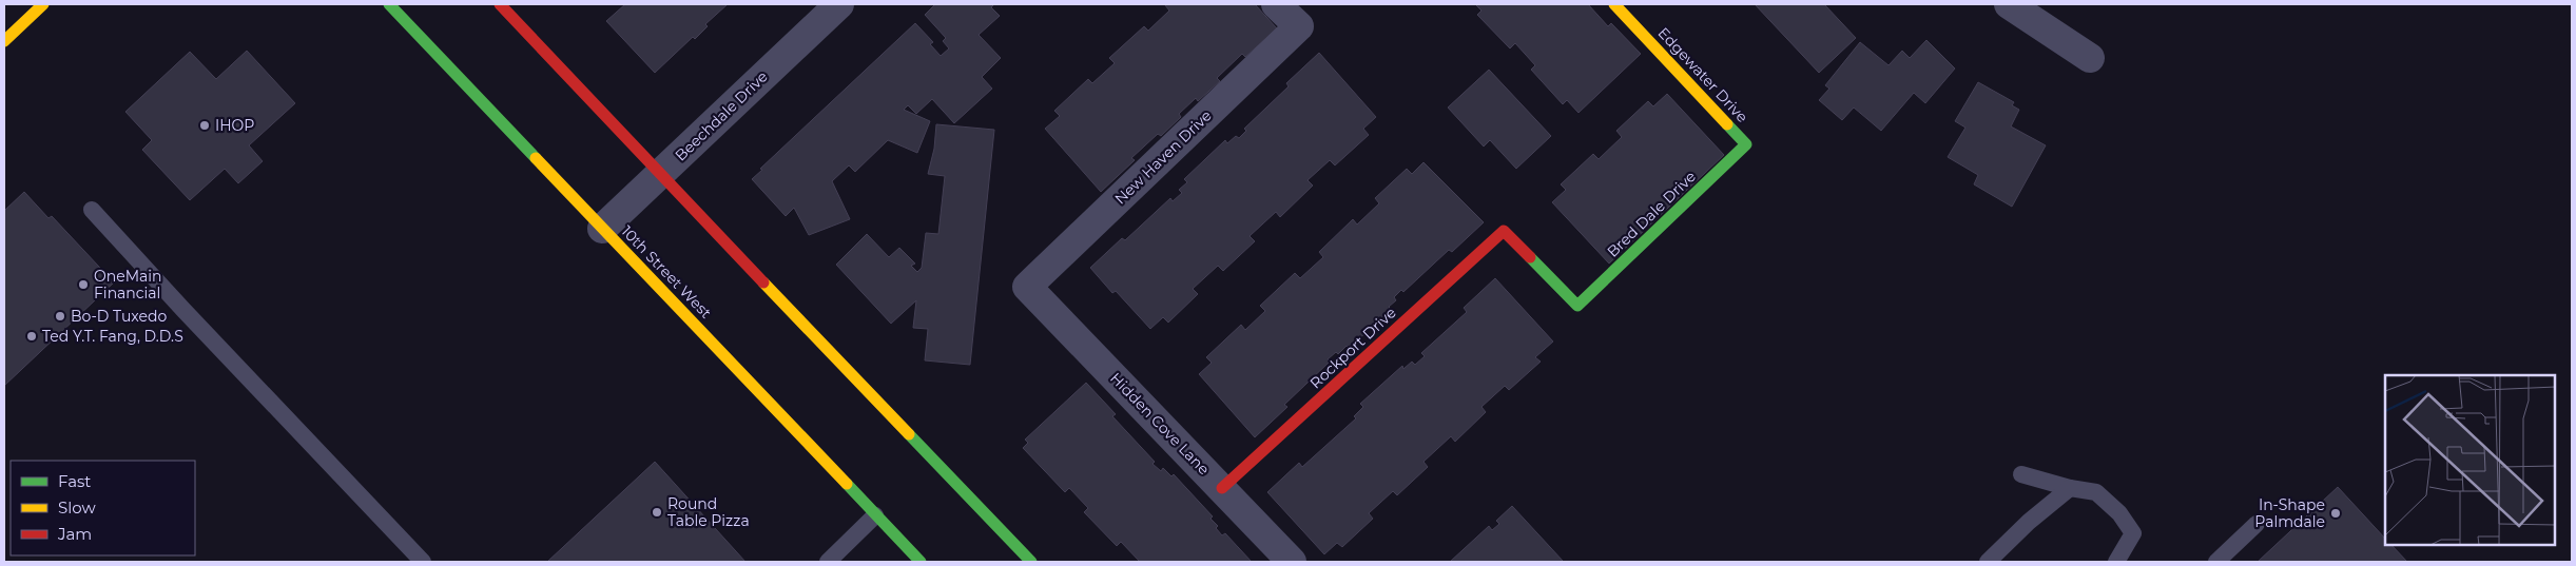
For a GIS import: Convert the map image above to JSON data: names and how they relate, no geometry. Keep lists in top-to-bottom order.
{
  "streets": {
    "main road": [
      "Edgewater Drive",
      "Bred Dale Drive",
      "10th Street West",
      "Rockport Drive"
    ],
    "street": ["Beechdale Drive", "New Haven Drive", "Hidden Cove Lane"]
  },
  "crossings": [
    ["Edgewater Drive", "Bred Dale Drive"],
    ["Beechdale Drive", "10th Street West"],
    ["New Haven Drive", "Hidden Cove Lane"],
    ["Bred Dale Drive", "Rockport Drive"],
    ["Rockport Drive", "Hidden Cove Lane"]
  ],
  "places": [
    "IHOP",
    "OneMain Financial",
    "Bo-D Tuxedo",
    "Ted Y.T. Fang, D.D.S",
    "Round Table Pizza",
    "In-Shape Palmdale"
  ],
  "legend": ["Fast", "Slow", "Jam"]
}
